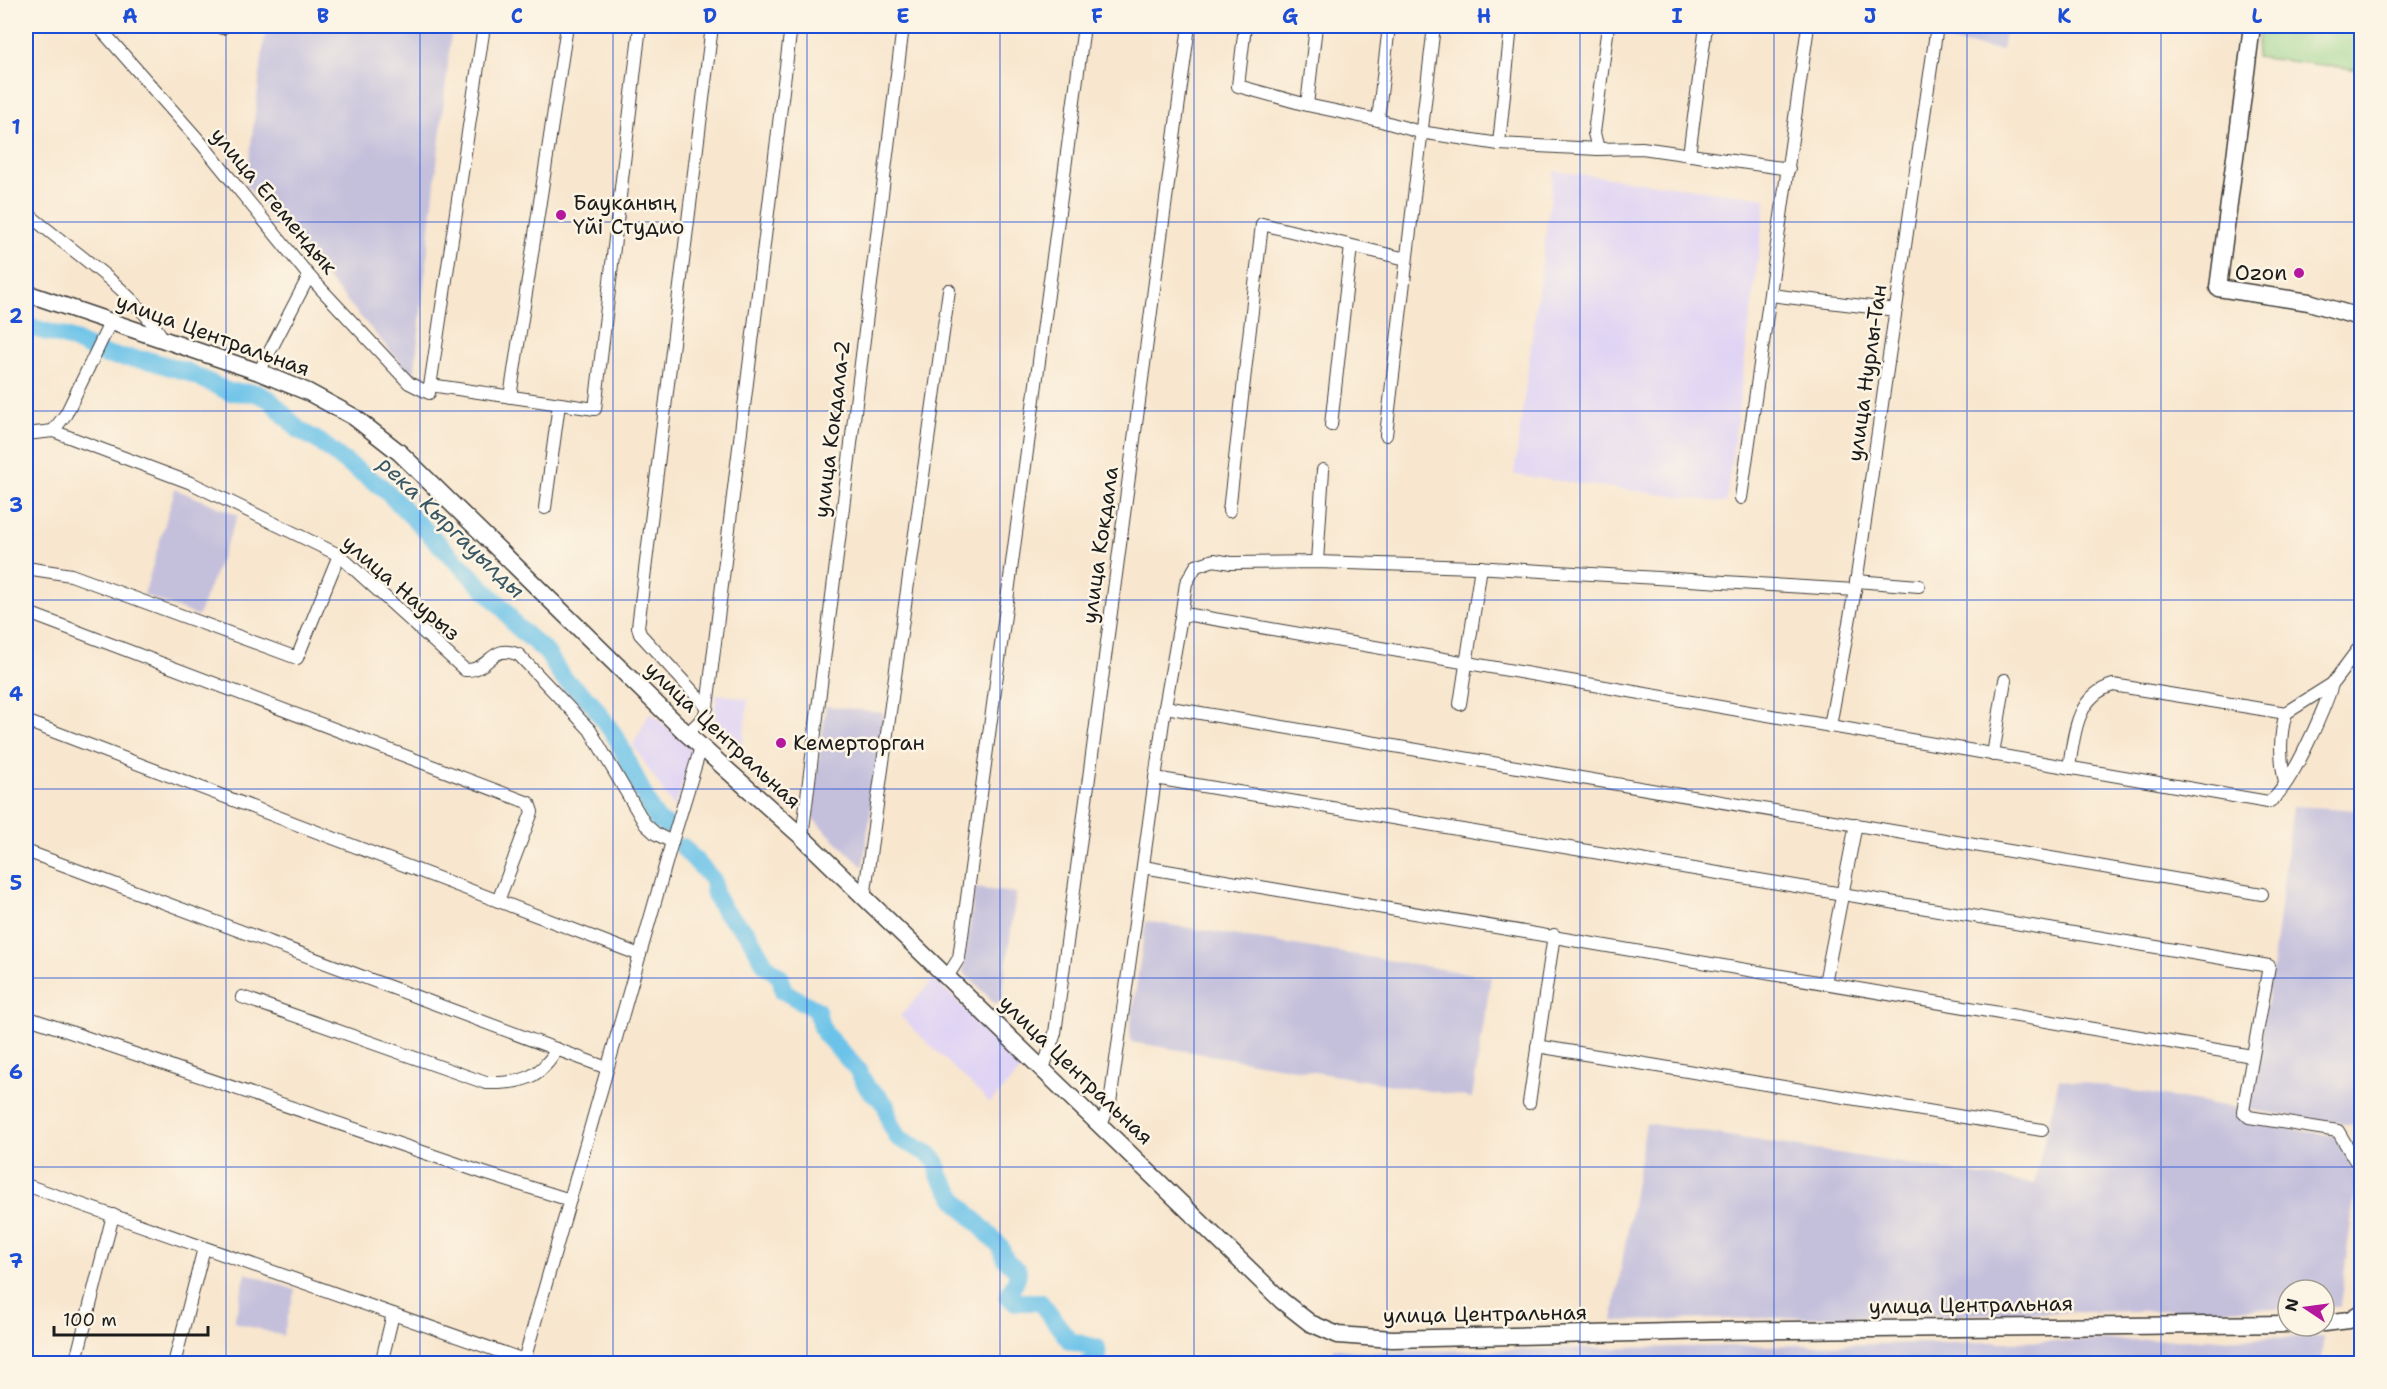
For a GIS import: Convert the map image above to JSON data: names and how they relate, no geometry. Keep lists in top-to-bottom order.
{
  "streets": {
    "main road": ["улица Центральная"],
    "street": [
      "улица Егемендык",
      "улица Нурлы-Тан",
      "улица Кокдала-2",
      "улица Кокдала",
      "улица Наурыз"
    ]
  },
  "crossings": [
    ["улица Центральная", "улица Кокдала-2"],
    ["улица Центральная", "улица Кокдала"]
  ],
  "water": ["река Кыргауылды"],
  "places": ["Бауканың Үйі Студио", "Ozon", "Кемерторган"],
  "scale_bar": "100 m",
  "north": "left",
  "grid": {
    "columns": [
      "A",
      "B",
      "C",
      "D",
      "E",
      "F",
      "G",
      "H",
      "I",
      "J",
      "K",
      "L"
    ],
    "rows": [
      "1",
      "2",
      "3",
      "4",
      "5",
      "6",
      "7"
    ]
  }
}
